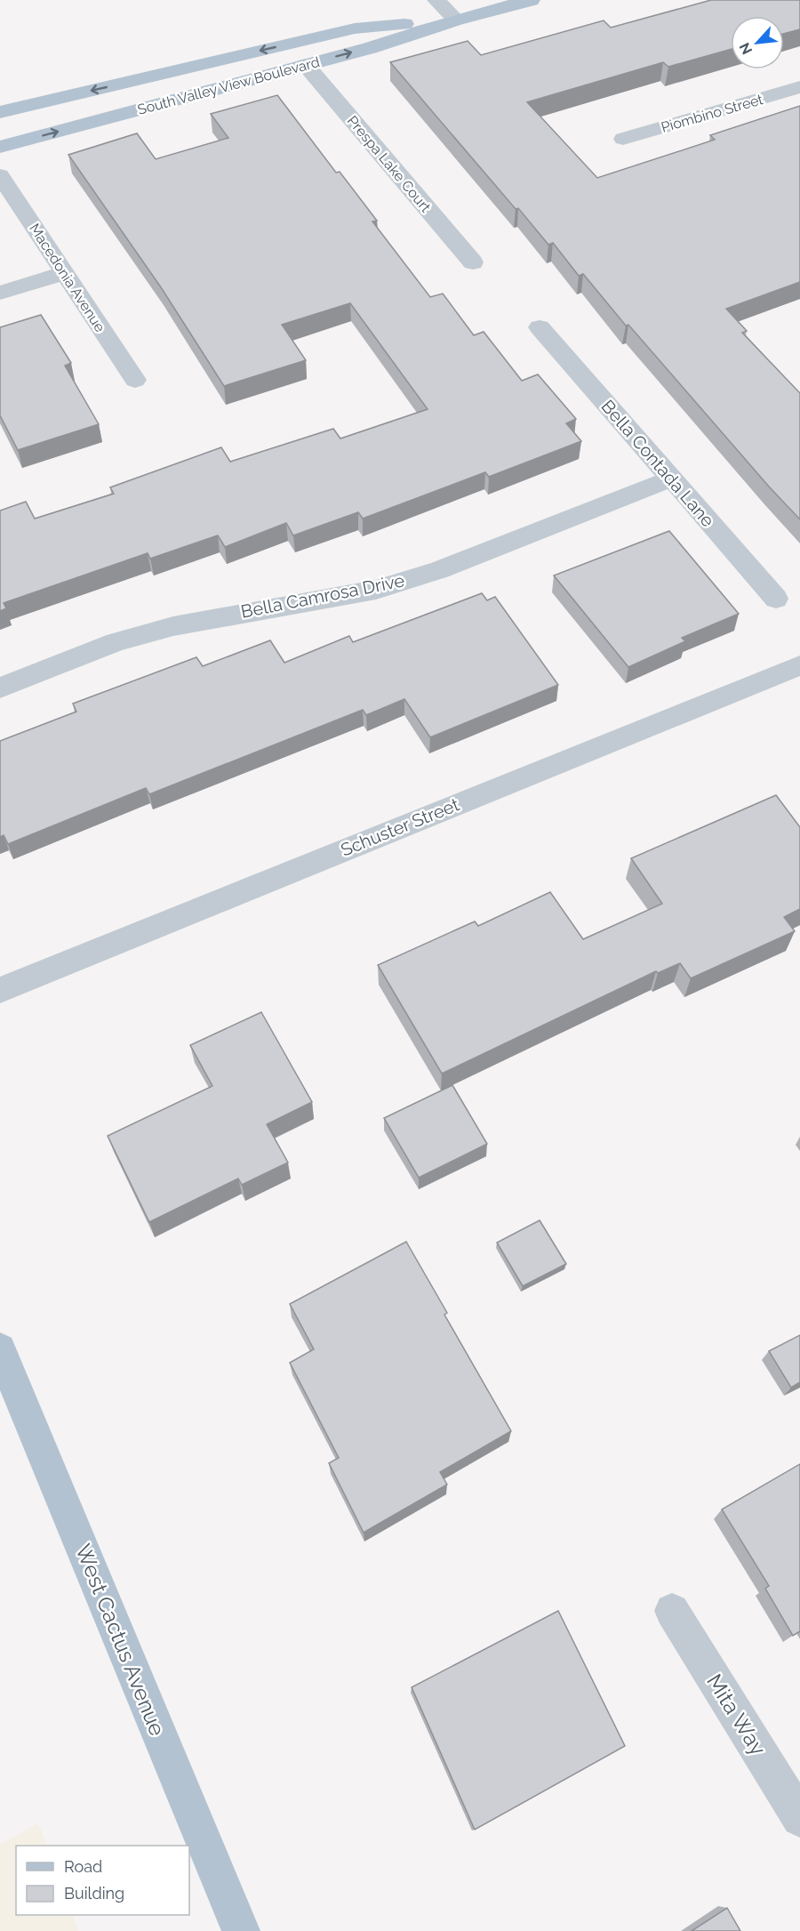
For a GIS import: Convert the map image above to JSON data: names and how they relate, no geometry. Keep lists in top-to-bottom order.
{
  "streets": {
    "main road": ["South Valley View Boulevard", "West Cactus Avenue"],
    "street": [
      "Piombino Street",
      "Prespa Lake Court",
      "Macedonia Avenue",
      "Bella Contada Lane",
      "Bella Camrosa Drive",
      "Schuster Street",
      "Mita Way"
    ]
  },
  "crossings": [
    ["South Valley View Boulevard", "Prespa Lake Court"],
    ["Bella Contada Lane", "Bella Camrosa Drive"]
  ],
  "legend": ["Road", "Building"],
  "north": "bottom left"
}
